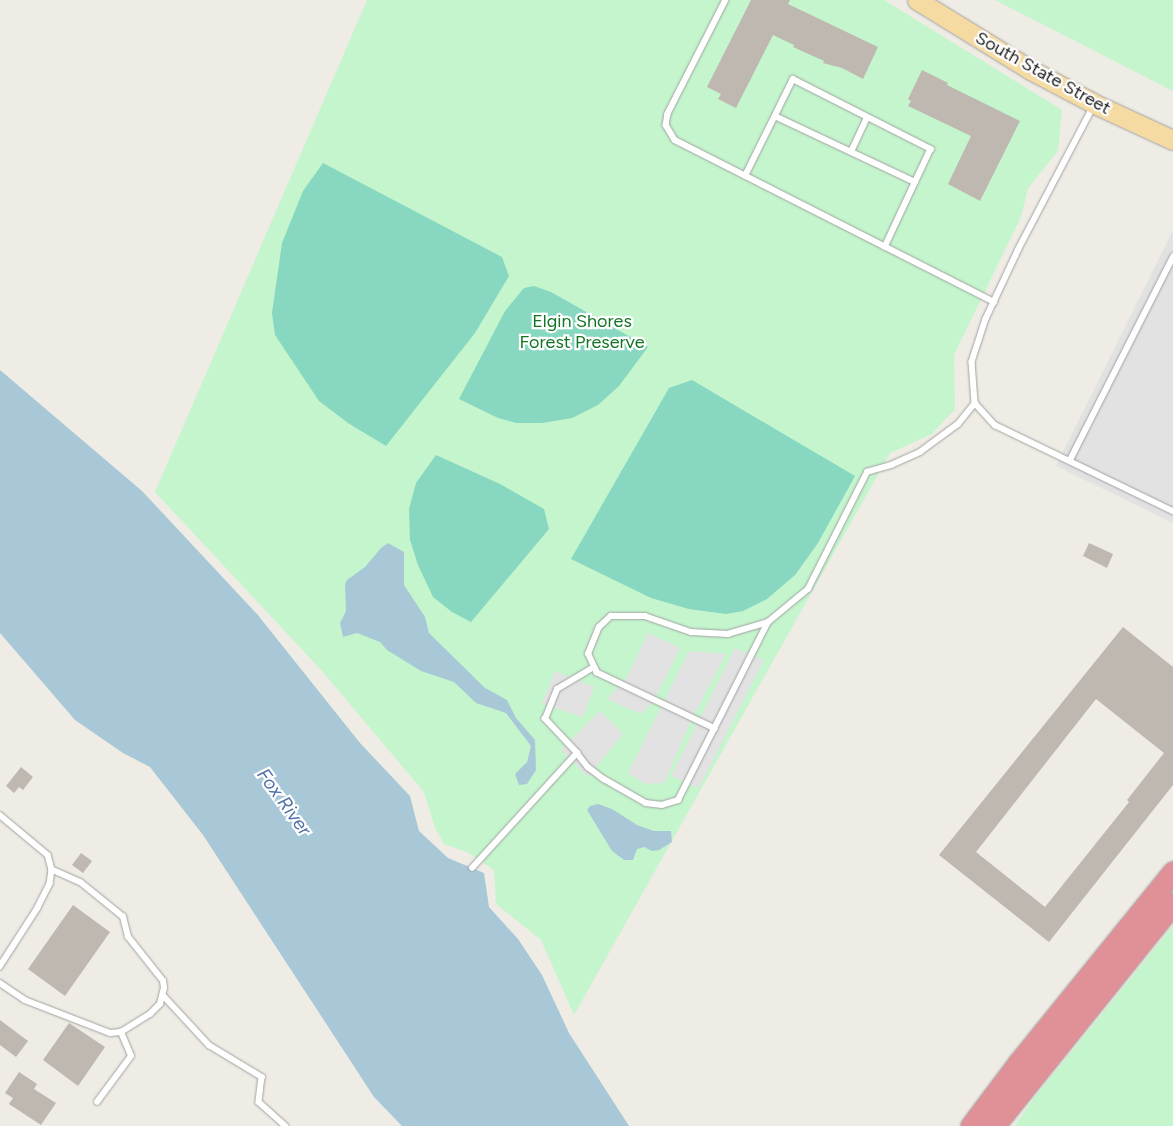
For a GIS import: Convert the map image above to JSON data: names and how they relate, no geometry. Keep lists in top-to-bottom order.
{
  "streets": {
    "main road": ["South State Street"]
  },
  "water": ["Fox River"],
  "parks": ["Elgin Shores Forest Preserve"]
}
